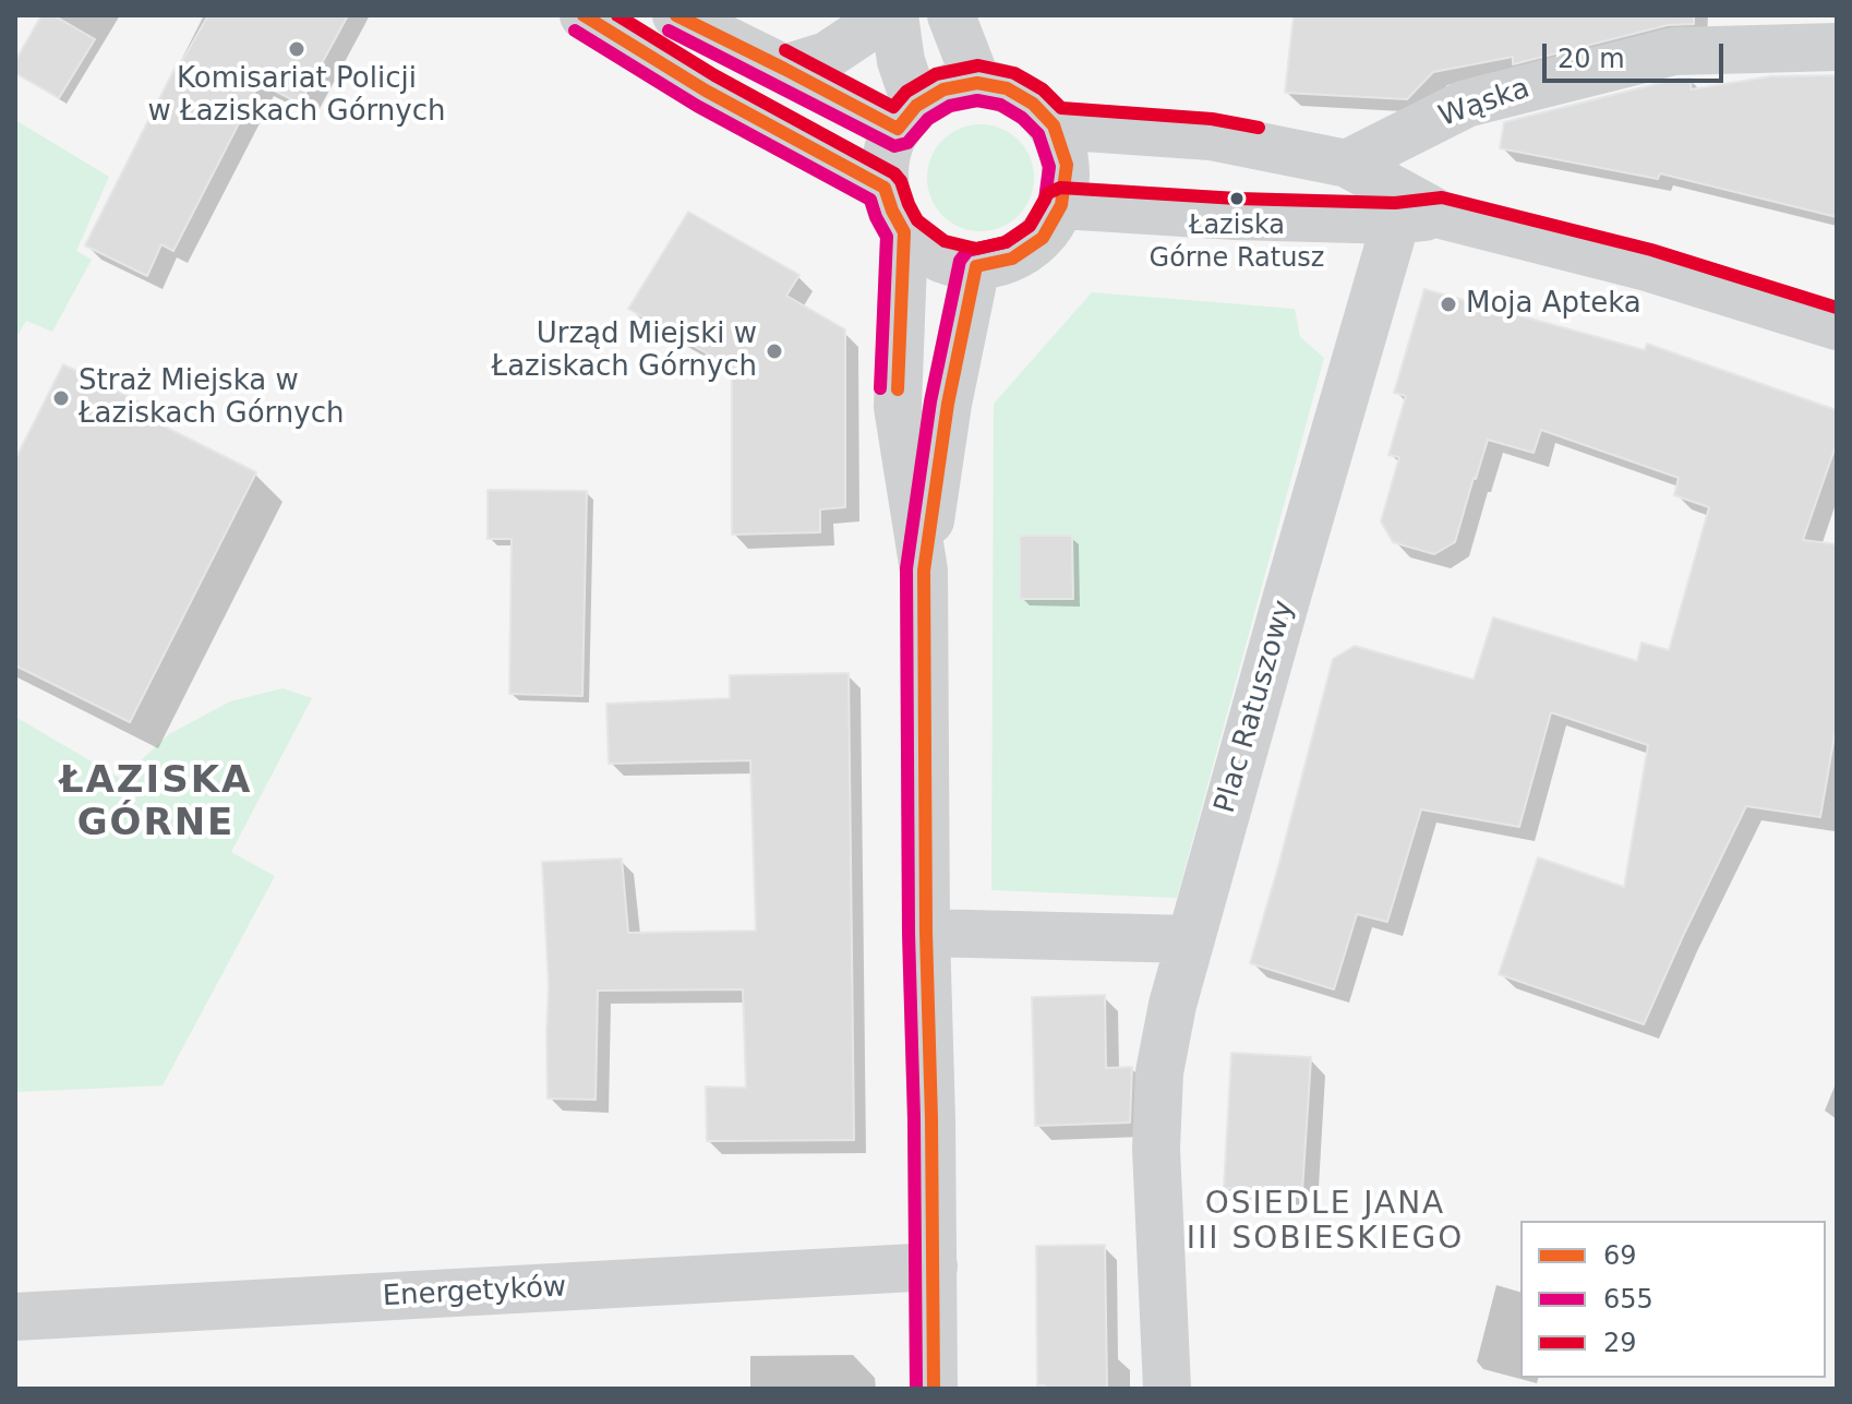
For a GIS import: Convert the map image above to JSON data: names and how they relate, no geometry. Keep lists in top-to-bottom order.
{
  "streets": {
    "street": ["Wąska", "Plac Ratuszowy", "Energetyków"]
  },
  "districts": ["ŁAZISKA GÓRNE", "OSIEDLE JANA III SOBIESKIEGO"],
  "places": [
    "Komisariat Policji w Łaziskach Górnych",
    "Łaziska Górne Ratusz",
    "Moja Apteka",
    "Urząd Miejski w Łaziskach Górnych",
    "Straż Miejska w Łaziskach Górnych"
  ],
  "lines": ["transit line 69", "transit line 29", "transit line 655"],
  "legend": ["69", "655", "29"],
  "scale_bar": "20 m"
}
